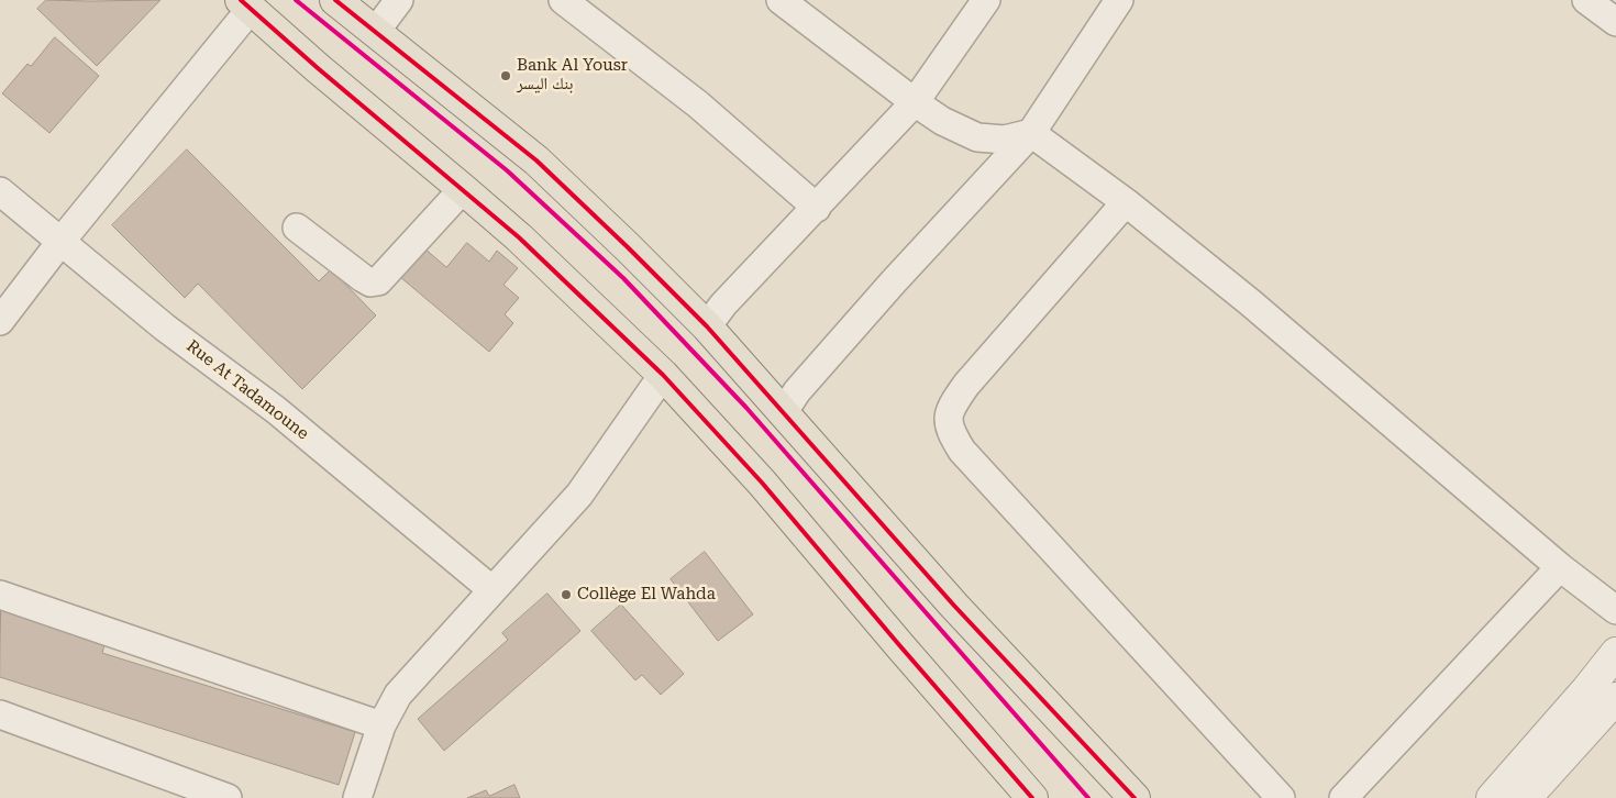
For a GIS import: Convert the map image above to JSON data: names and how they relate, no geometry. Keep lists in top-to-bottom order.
{
  "streets": {
    "street": ["Rue At Tadamoune"]
  },
  "places": ["Bank Al Yousr بنك اليسر", "Collège El Wahda"]
}
